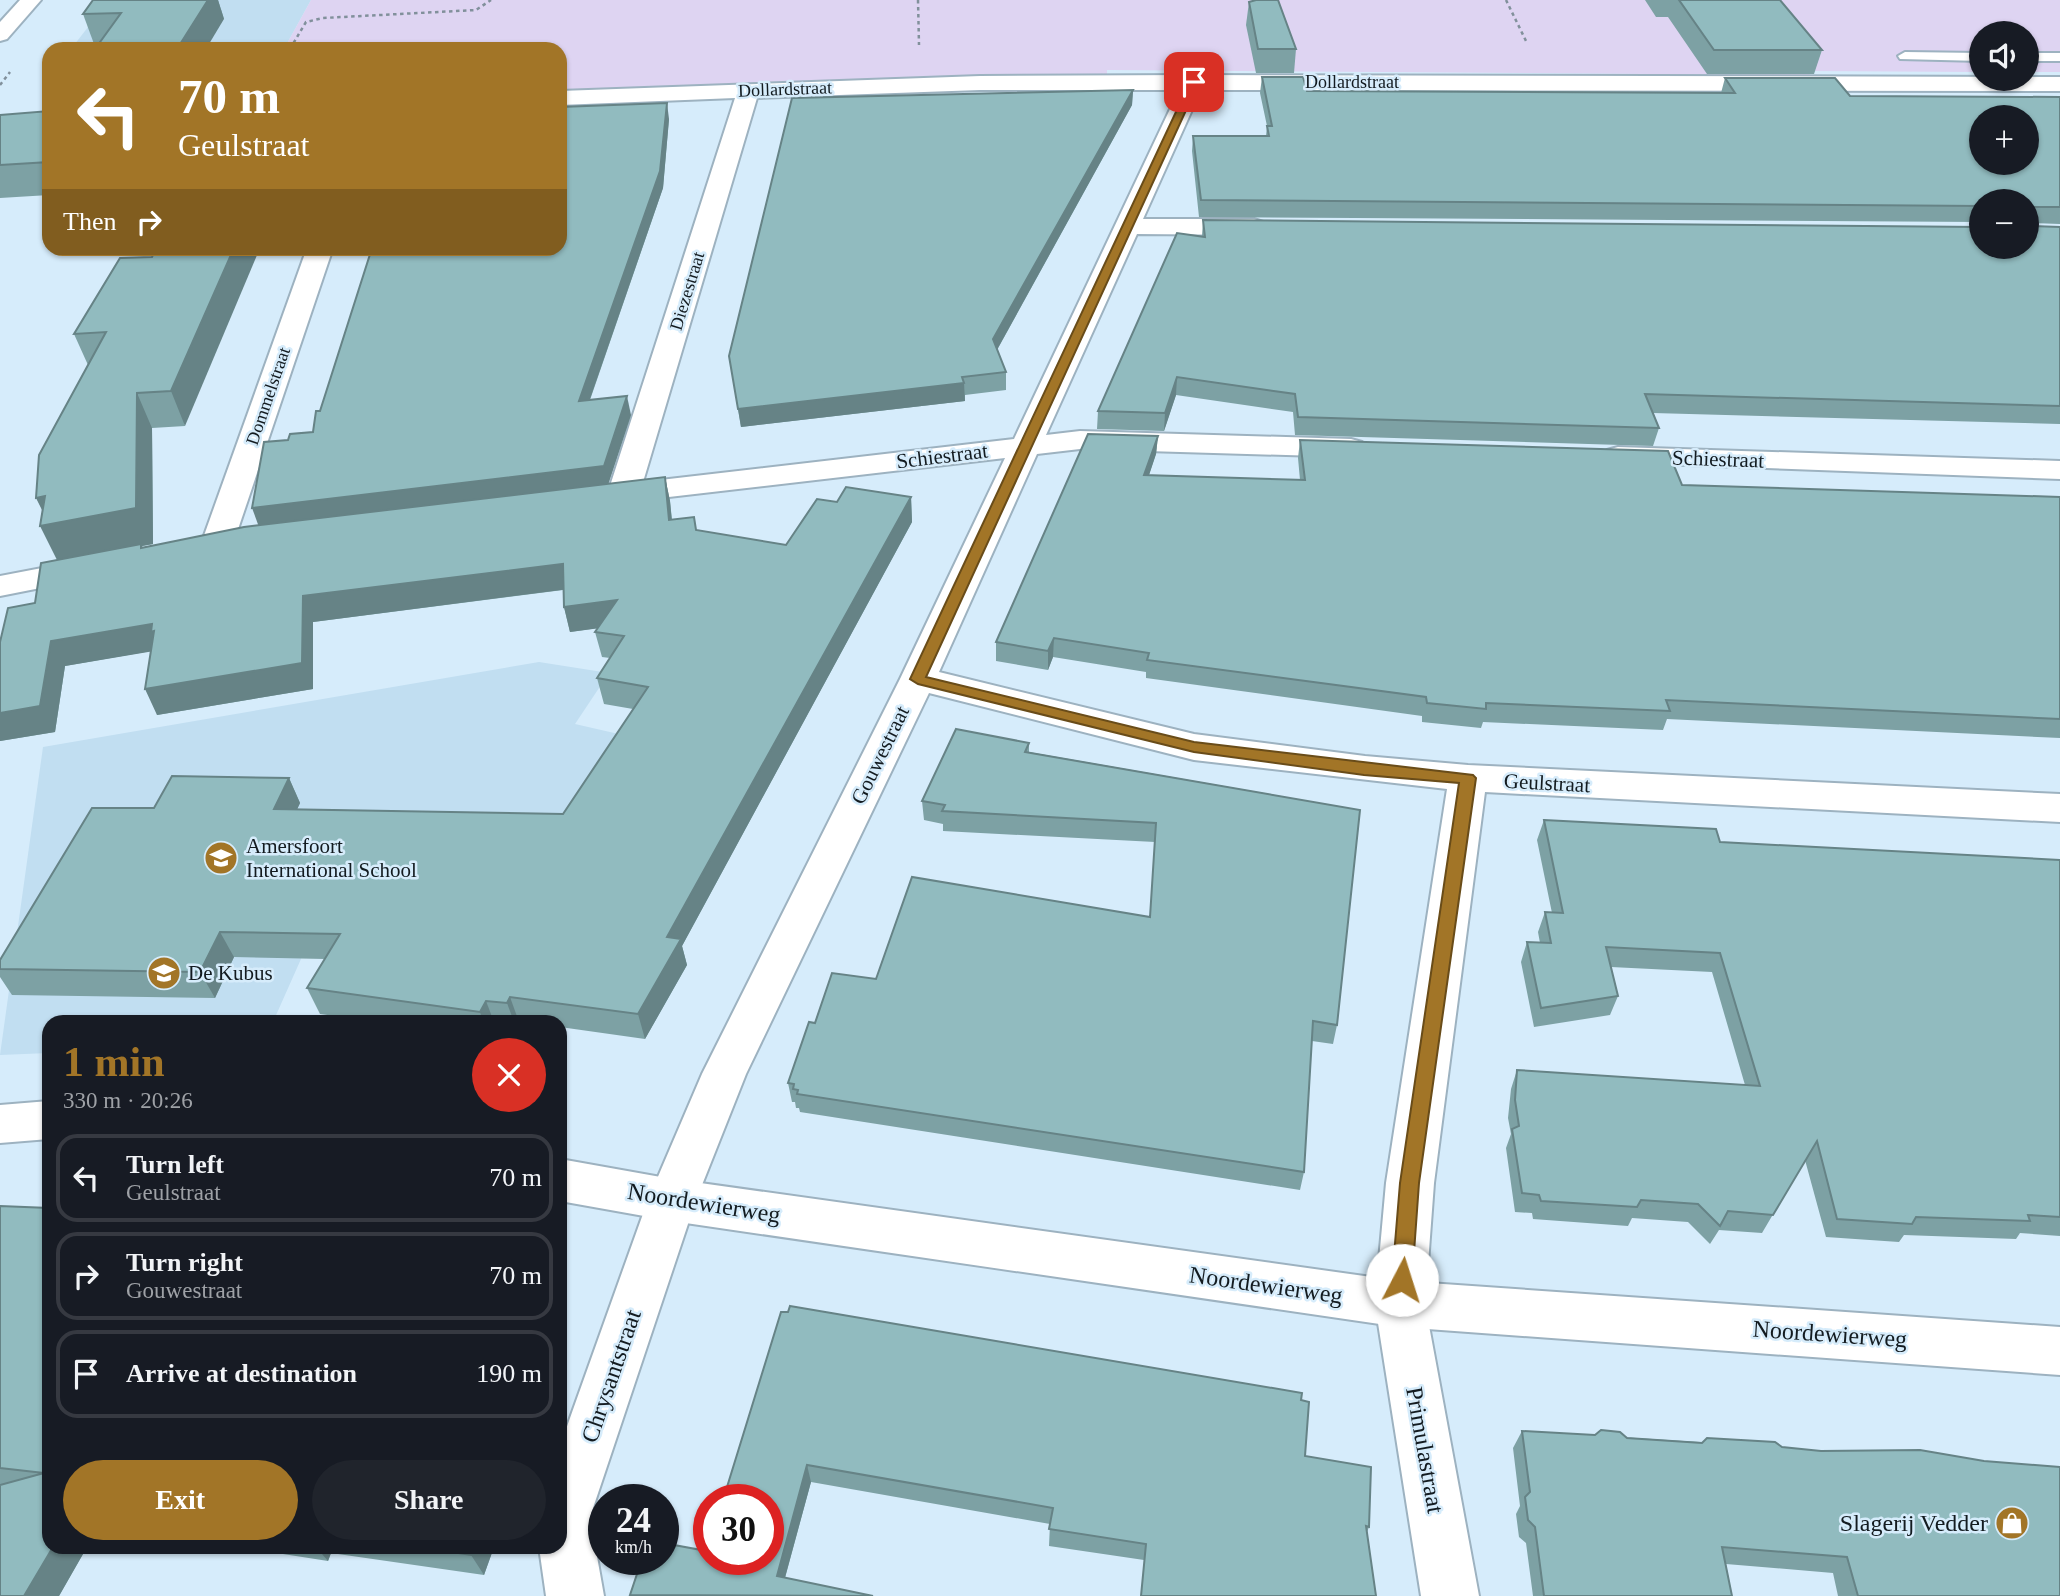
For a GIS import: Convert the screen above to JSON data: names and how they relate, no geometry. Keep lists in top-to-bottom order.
{
  "streets": {
    "street": [
      "Dollardstraat",
      "Diezestraat",
      "Dommelstraat",
      "Schiestraat",
      "Gouwestraat",
      "Geulstraat",
      "Noordewierweg",
      "Chrysantstraat",
      "Primulastraat"
    ]
  },
  "crossings": [
    ["Dollardstraat", "Diezestraat"],
    ["Dollardstraat", "Gouwestraat"],
    ["Diezestraat", "Schiestraat"],
    ["Schiestraat", "Gouwestraat"],
    ["Gouwestraat", "Geulstraat"],
    ["Gouwestraat", "Noordewierweg"],
    ["Gouwestraat", "Chrysantstraat"],
    ["Geulstraat", "Primulastraat"],
    ["Noordewierweg", "Chrysantstraat"],
    ["Noordewierweg", "Primulastraat"]
  ],
  "places": {
    "school or university": ["Amersfoort International School", "De Kubus"],
    "shop": ["Slagerij Vedder"]
  },
  "page": {
    "map_buttons": ["+", "−"],
    "turn": ["70 m", "Geulstraat"],
    "then": "Then",
    "heading": ["1 min", "330 m · 20:26"],
    "list": [
      {
        "name": "Turn left",
        "note": "Geulstraat",
        "value": "70 m"
      },
      {
        "name": "Turn right",
        "note": "Gouwestraat",
        "value": "70 m"
      },
      {
        "name": "Arrive at destination",
        "value": "190 m"
      }
    ],
    "buttons": ["Exit", "Share"],
    "speed": "24 km/h",
    "limit": "30"
  }
}
